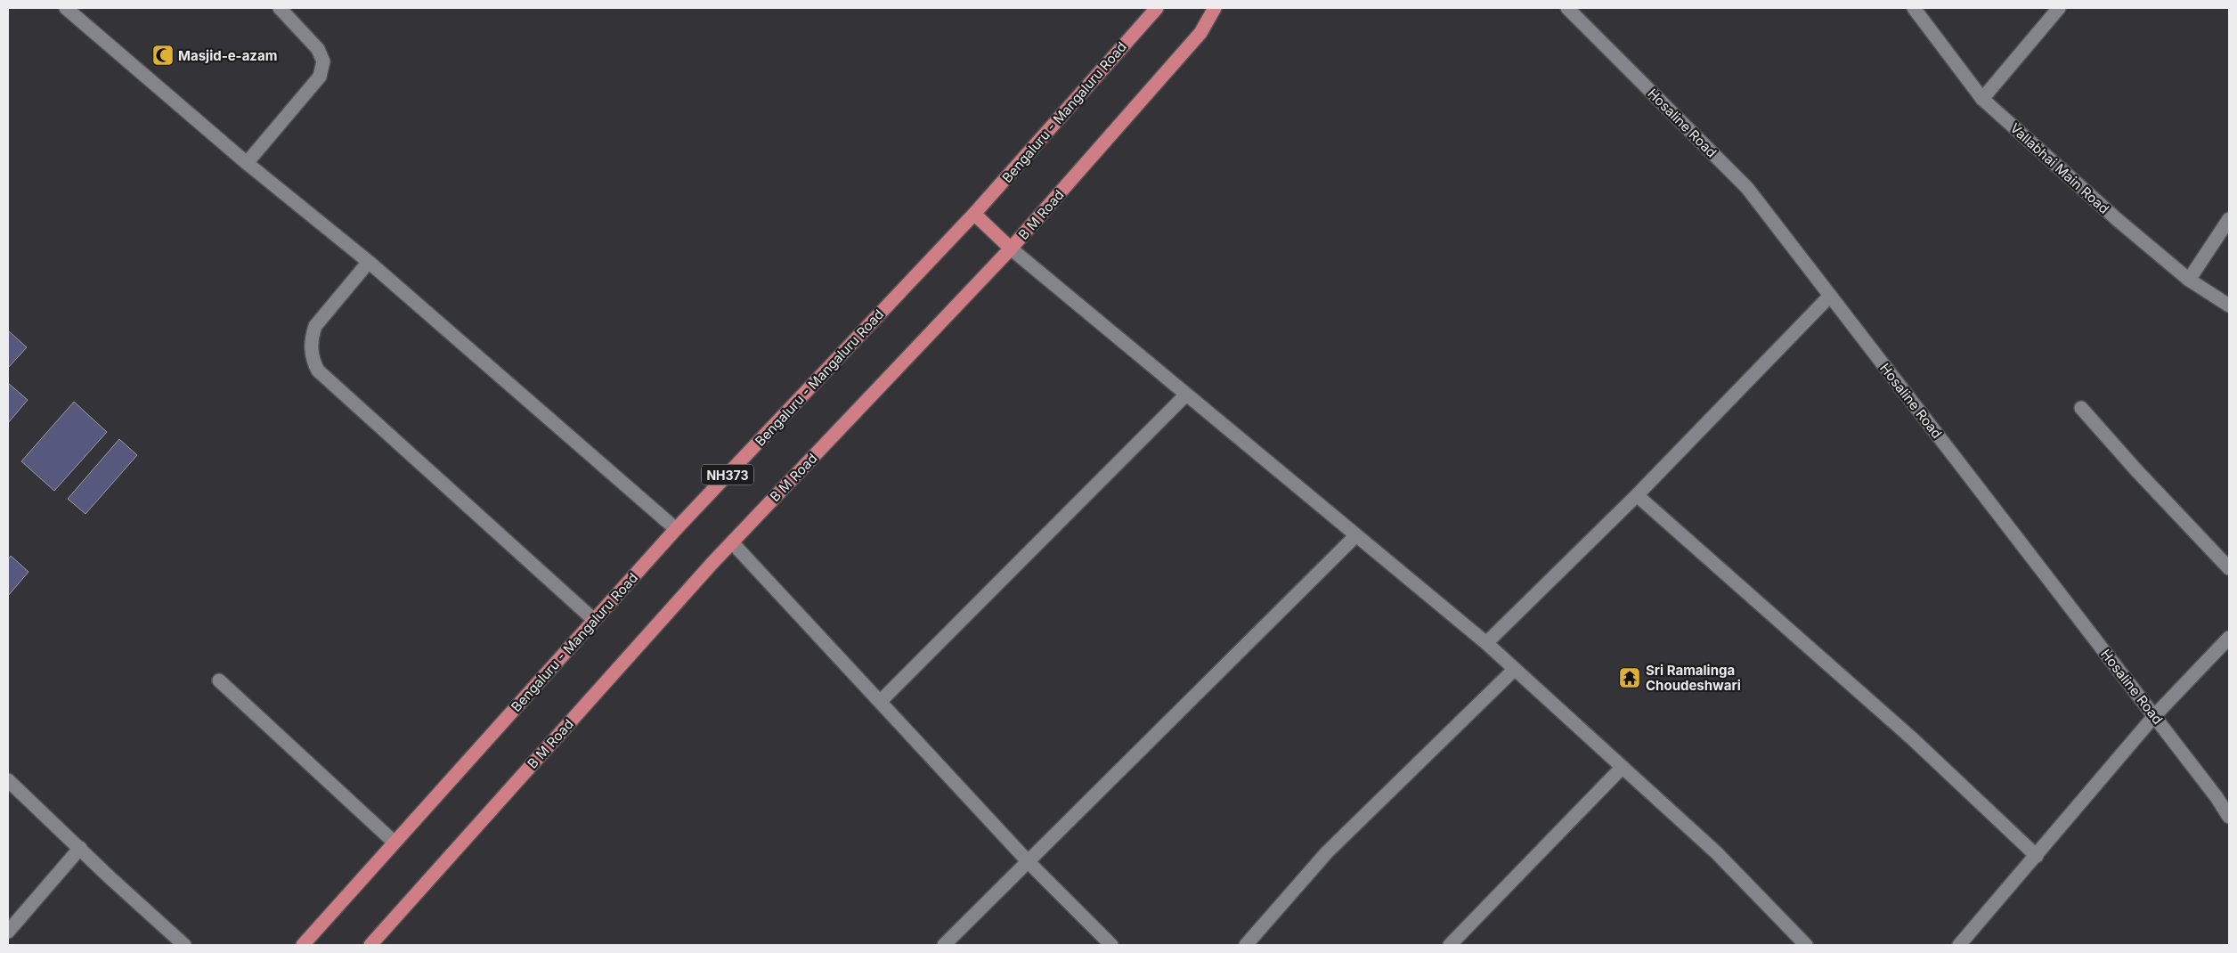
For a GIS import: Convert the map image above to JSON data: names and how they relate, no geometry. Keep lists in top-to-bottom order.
{
  "streets": {
    "highway": ["Bengaluru - Mangaluru Road", "B M Road", "NH373"],
    "street": ["Hosaline Road", "Vallabhai Main Road"]
  },
  "places": {
    "mosque": ["Masjid-e-azam"],
    "temple": ["Sri Ramalinga Choudeshwari"]
  }
}
